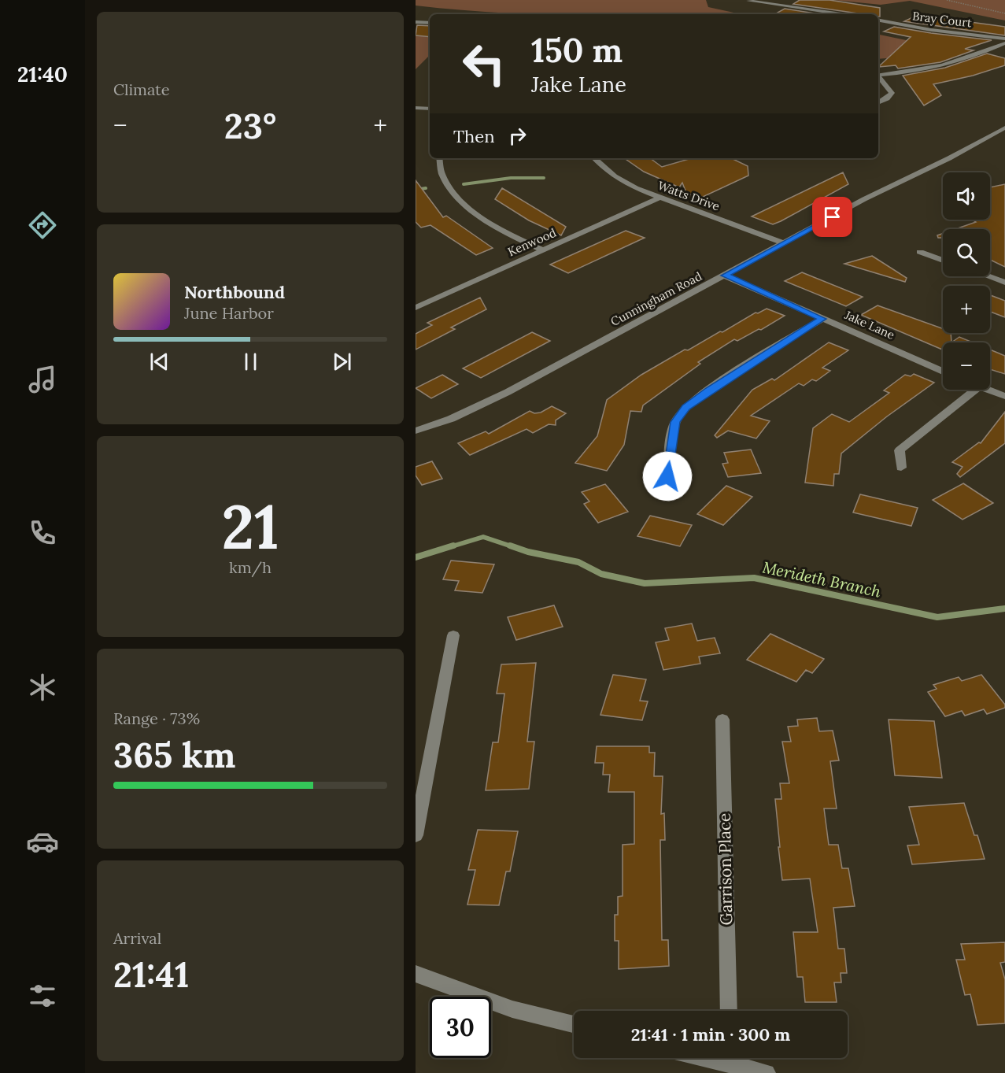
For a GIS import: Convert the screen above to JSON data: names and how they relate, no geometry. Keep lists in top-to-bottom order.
{
  "streets": {
    "street": [
      "Bray Court",
      "Watts Drive",
      "Kenwood",
      "Cunningham Road",
      "Jake Lane",
      "Garrison Place"
    ]
  },
  "crossings": [
    ["Watts Drive", "Kenwood"],
    ["Watts Drive", "Cunningham Road"],
    ["Cunningham Road", "Jake Lane"]
  ],
  "water": ["Merideth Branch"],
  "page": {
    "tabs": "21:40",
    "tile": [
      "Climate",
      ["21", "km/h"],
      ["Range · 73%", "365 km"],
      ["Arrival", "21:41"]
    ],
    "turn": ["150 m", "Jake Lane"],
    "heat": ["−", "23°", "+"],
    "then": "Then",
    "map_buttons": ["+", "−"],
    "song": ["Northbound", "June Harbor"],
    "limit": "30",
    "trip": "21:41 · 1 min · 300 m"
  }
}
